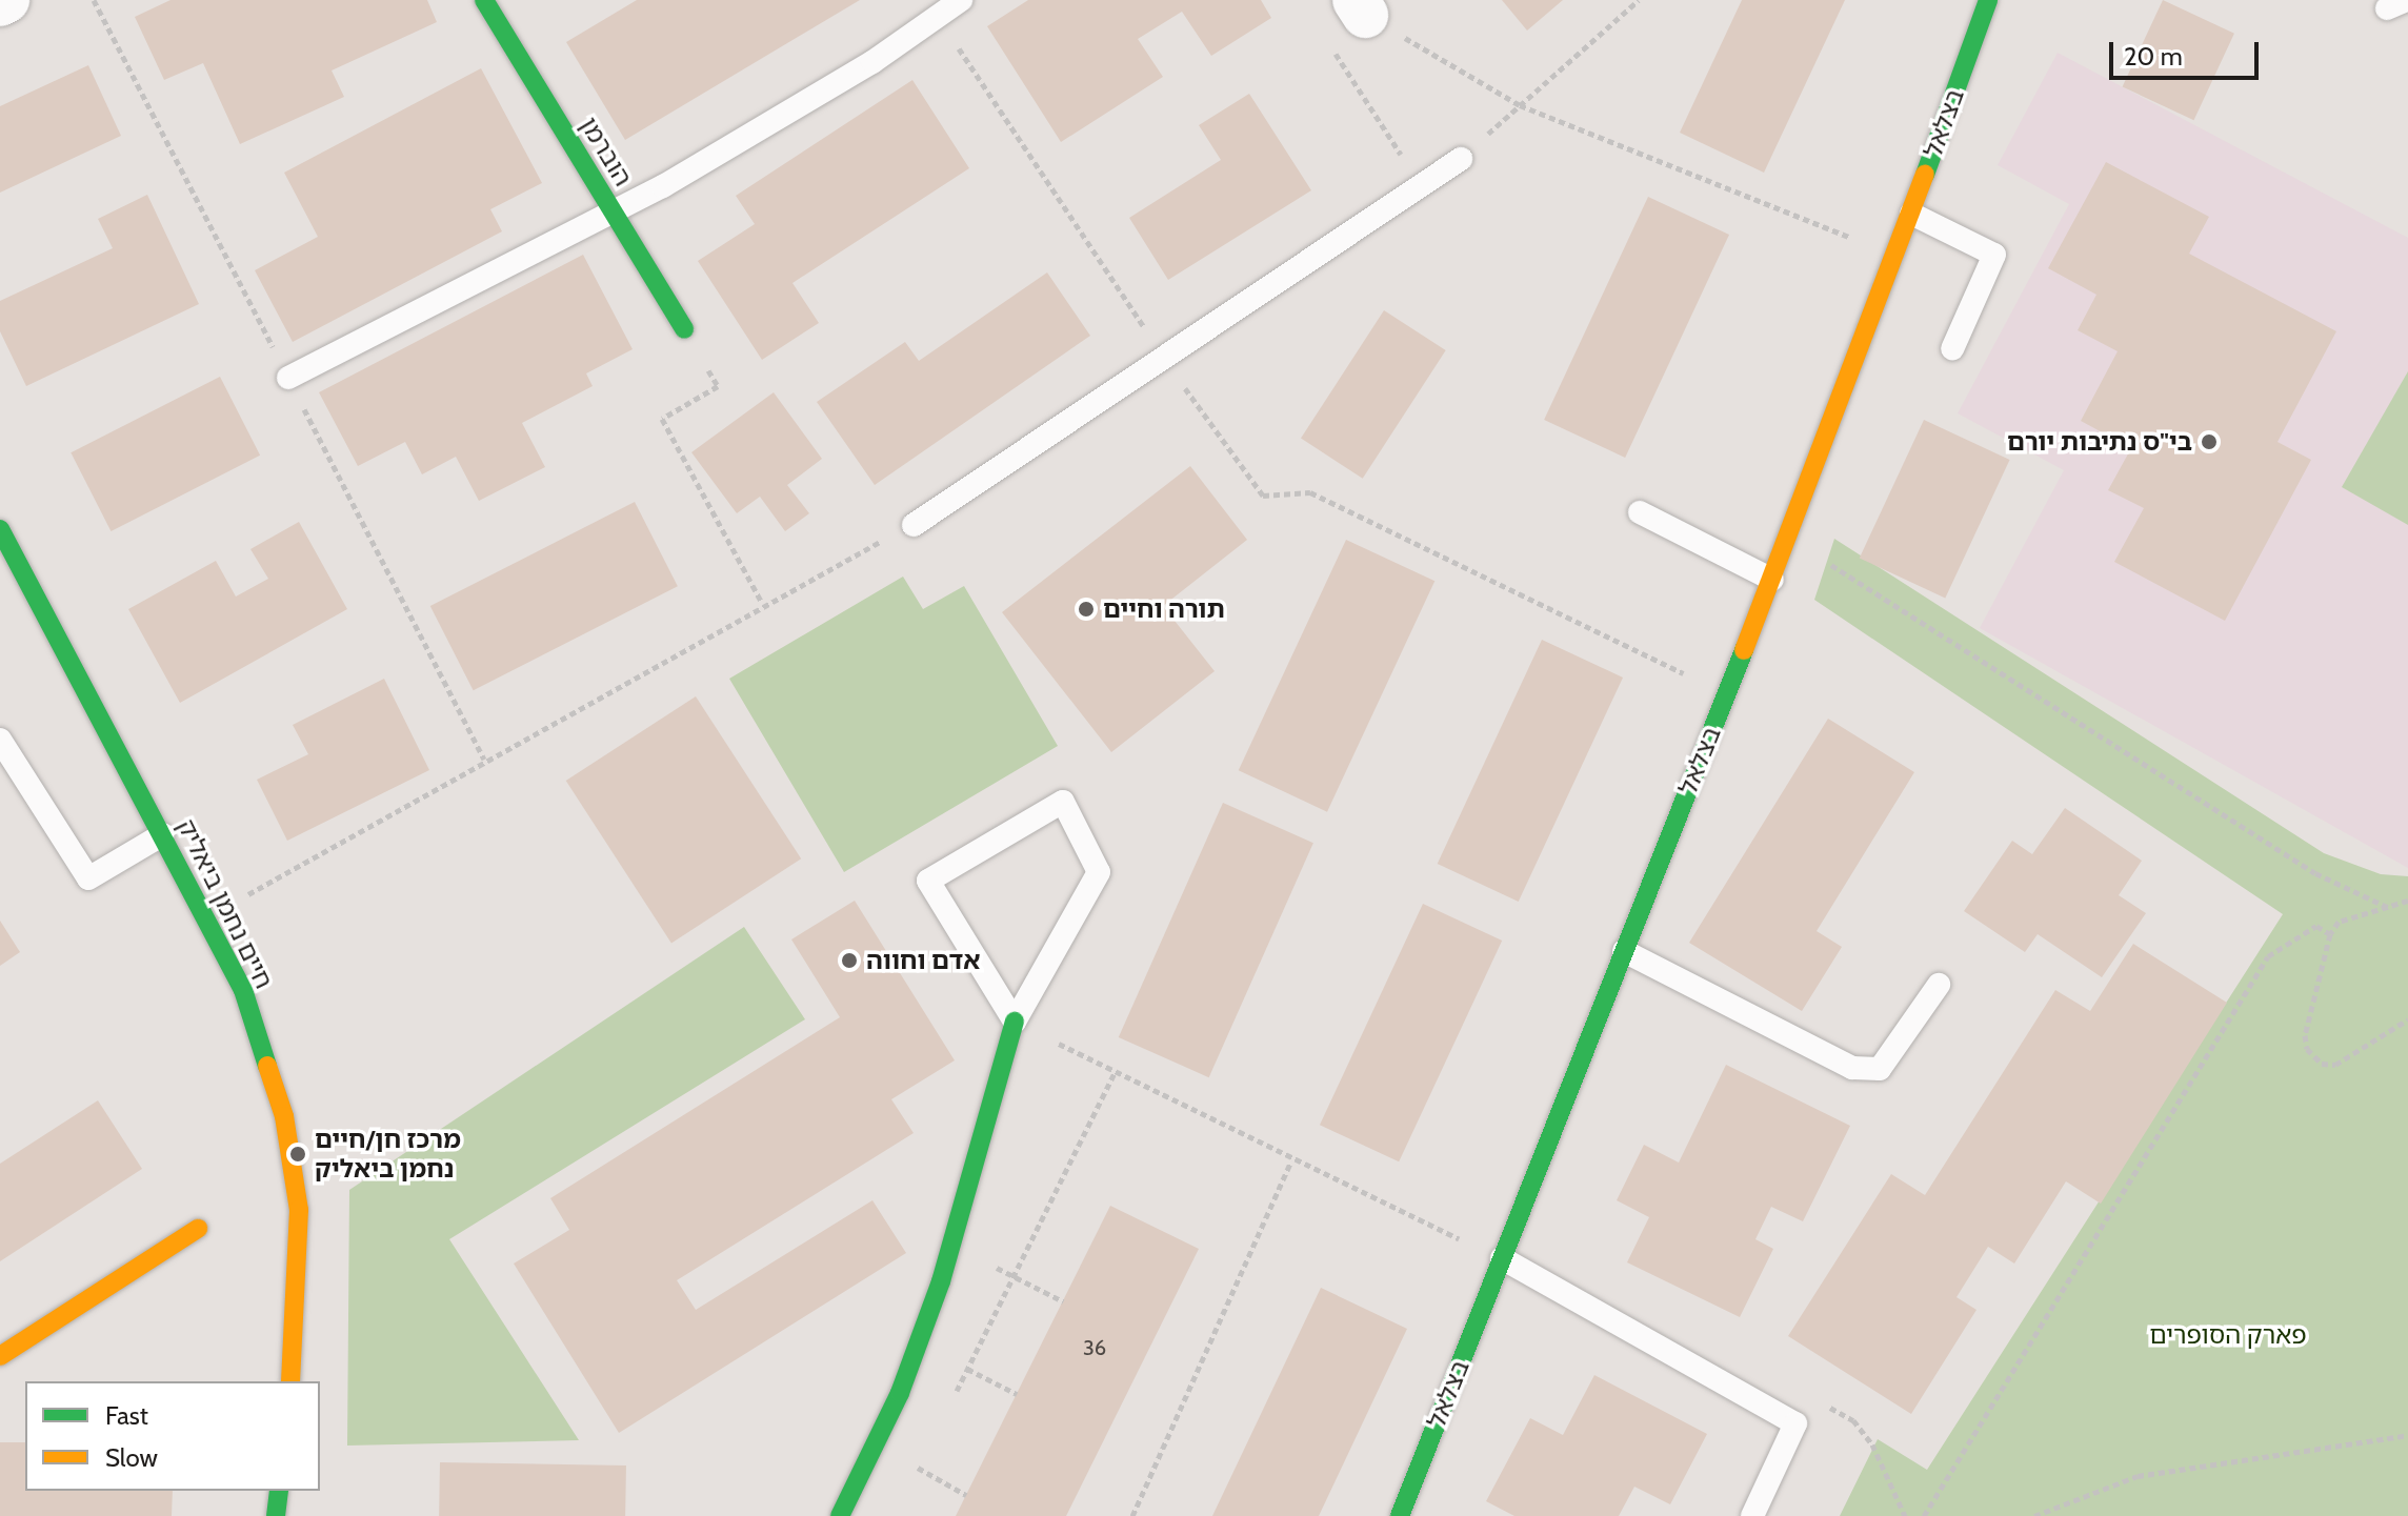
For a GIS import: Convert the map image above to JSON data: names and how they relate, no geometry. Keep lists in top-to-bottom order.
{
  "streets": {
    "street": ["בצלאל", "הוברמן", "חיים נחמן ביאליק"]
  },
  "parks": ["פארק הסופרים"],
  "places": [
    "בי\"ס נתיבות יורם",
    "תורה וחיים",
    "אדם וחווה",
    "מרכז חן/חיים נחמן ביאליק"
  ],
  "house_numbers": ["36"],
  "legend": ["Fast", "Slow"],
  "scale_bar": "20 m"
}
